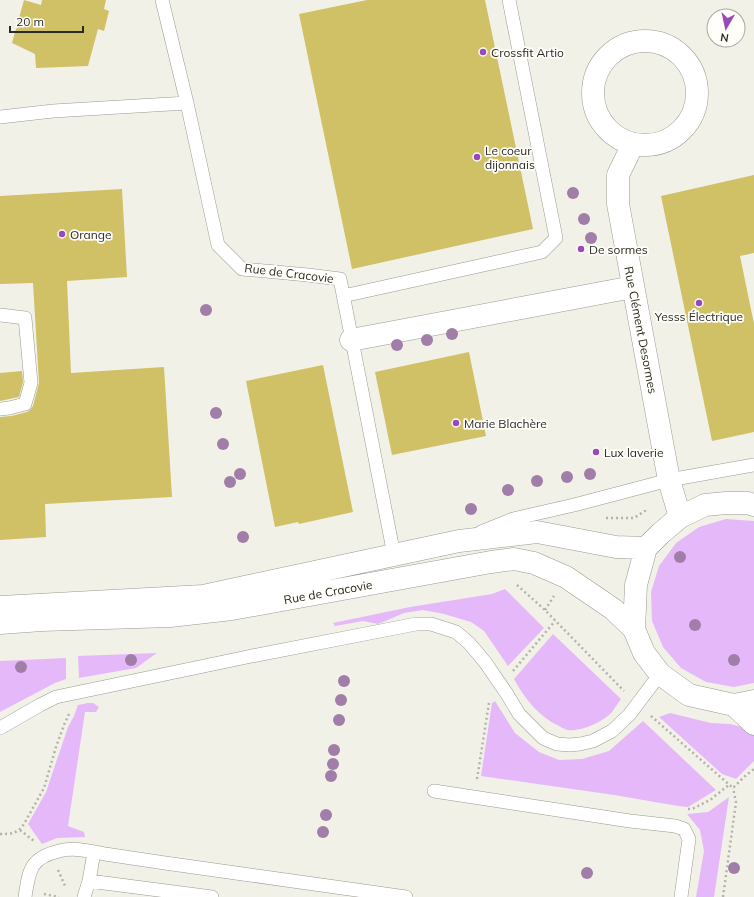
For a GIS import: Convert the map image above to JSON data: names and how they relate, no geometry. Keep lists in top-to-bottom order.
{
  "streets": {
    "main road": ["Rue de Cracovie", "Rue Clément Desormes"]
  },
  "places": [
    "Crossfit Artio",
    "Le coeur dijonnais",
    "Orange",
    "De sormes",
    "Yesss Électrique",
    "Marie Blachère",
    "Lux laverie"
  ],
  "scale_bar": "20 m",
  "north": "bottom"
}
